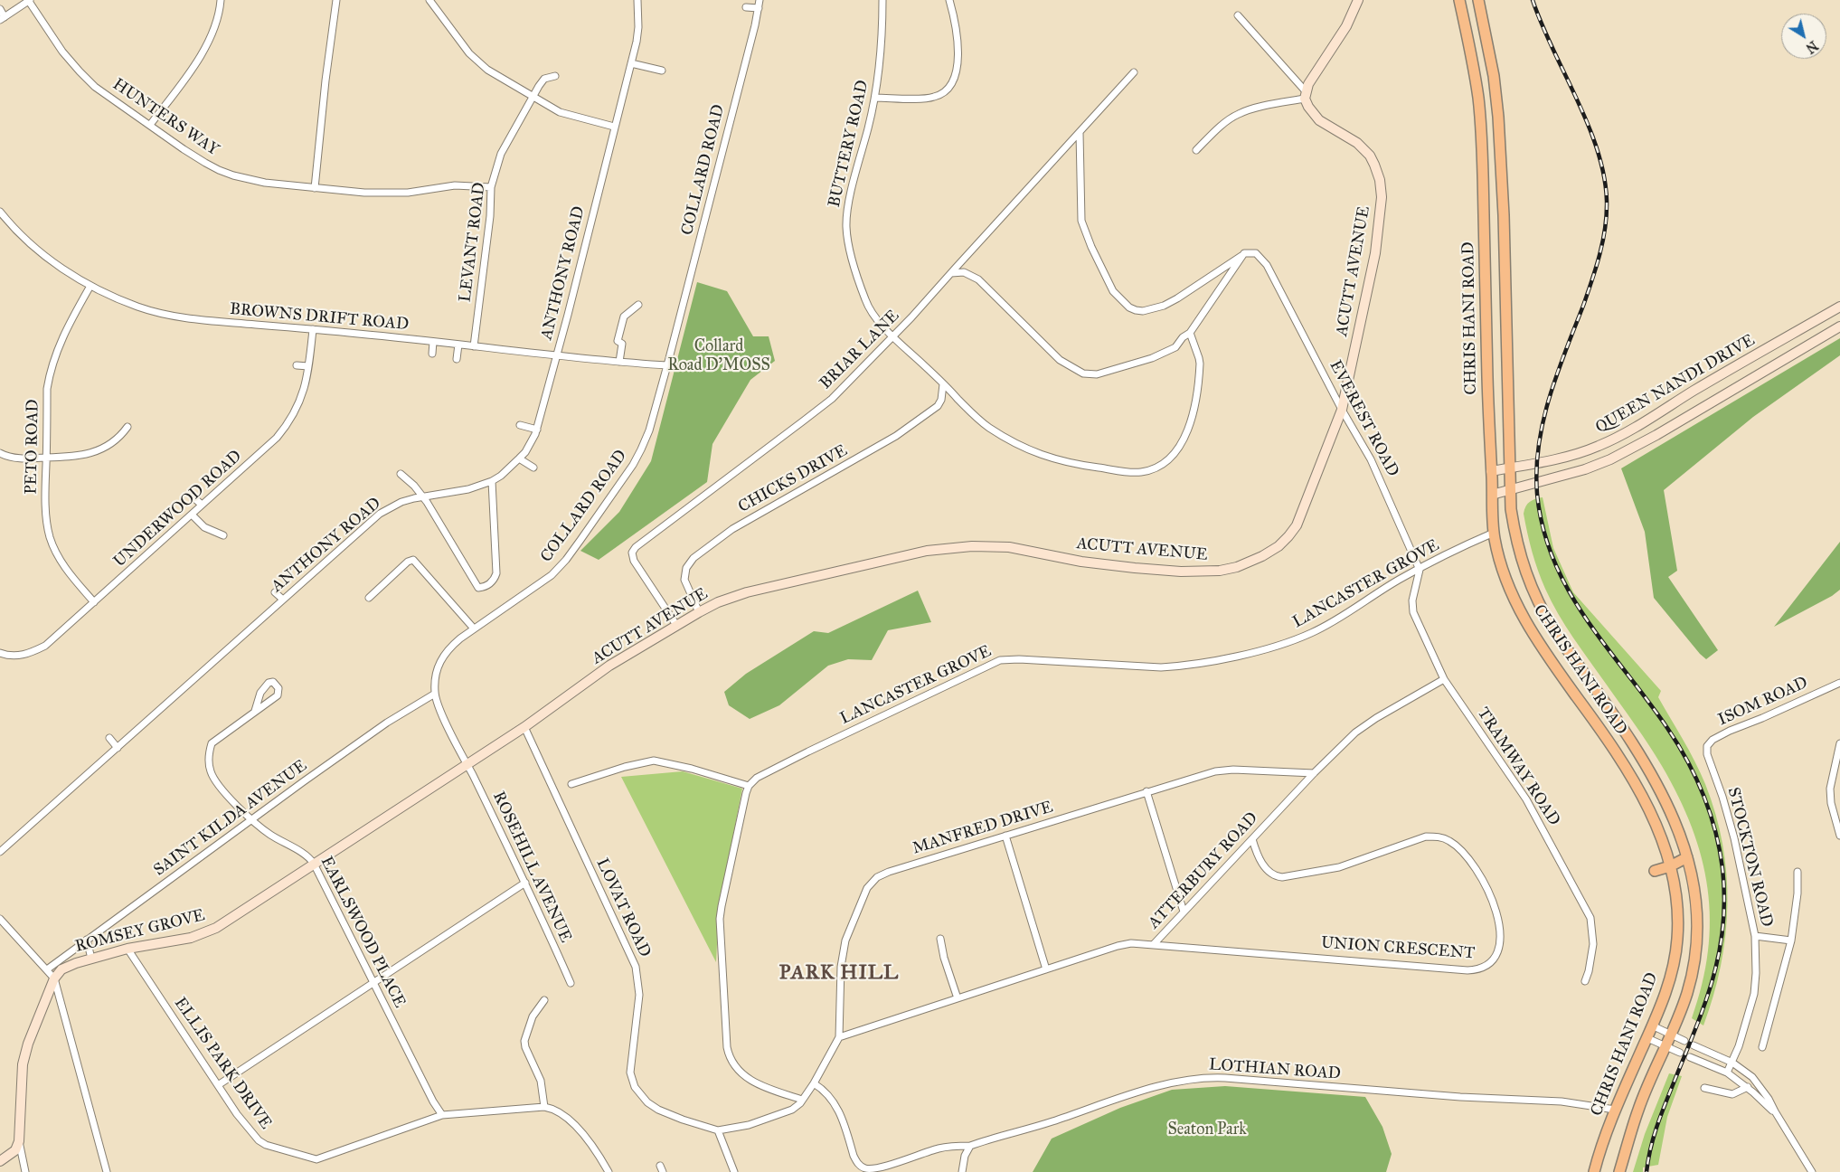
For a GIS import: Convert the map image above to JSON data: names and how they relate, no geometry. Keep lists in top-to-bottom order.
{
  "streets": {
    "main road": ["CHRIS HANI ROAD"],
    "street": [
      "HUNTERS WAY",
      "BUTTERY ROAD",
      "COLLARD ROAD",
      "LEVANT ROAD",
      "ACUTT AVENUE",
      "ANTHONY ROAD",
      "BROWNS DRIFT ROAD",
      "BRIAR LANE",
      "QUEEN NANDI DRIVE",
      "EVEREST ROAD",
      "PETO ROAD",
      "CHICKS DRIVE",
      "UNDERWOOD ROAD",
      "LANCASTER GROVE",
      "ISOM ROAD",
      "TRAMWAY ROAD",
      "SAINT KILDA AVENUE",
      "MANFRED DRIVE",
      "STOCKTON ROAD",
      "ROSEHILL AVENUE",
      "ATTERBURY ROAD",
      "LOVAT ROAD",
      "ROMSEY GROVE",
      "EARLSWOOD PLACE",
      "UNION CRESCENT",
      "ELLIS PARK DRIVE",
      "LOTHIAN ROAD"
    ]
  },
  "crossings": [
    ["HUNTERS WAY", "LEVANT ROAD"],
    ["BUTTERY ROAD", "BRIAR LANE"],
    ["BUTTERY ROAD", "CHICKS DRIVE"],
    ["COLLARD ROAD", "ACUTT AVENUE"],
    ["COLLARD ROAD", "BROWNS DRIFT ROAD"],
    ["COLLARD ROAD", "SAINT KILDA AVENUE"],
    ["COLLARD ROAD", "ROSEHILL AVENUE"],
    ["COLLARD ROAD", "ROMSEY GROVE"],
    ["LEVANT ROAD", "BROWNS DRIFT ROAD"],
    ["ACUTT AVENUE", "BRIAR LANE"],
    ["ACUTT AVENUE", "EVEREST ROAD"],
    ["ACUTT AVENUE", "CHICKS DRIVE"],
    ["ACUTT AVENUE", "ROSEHILL AVENUE"],
    ["ACUTT AVENUE", "LOVAT ROAD"],
    ["ACUTT AVENUE", "ROMSEY GROVE"],
    ["ANTHONY ROAD", "BROWNS DRIFT ROAD"],
    ["BROWNS DRIFT ROAD", "PETO ROAD"],
    ["BROWNS DRIFT ROAD", "UNDERWOOD ROAD"],
    ["CHRIS HANI ROAD", "QUEEN NANDI DRIVE"],
    ["CHRIS HANI ROAD", "LANCASTER GROVE"],
    ["CHRIS HANI ROAD", "LOTHIAN ROAD"],
    ["EVEREST ROAD", "LANCASTER GROVE"],
    ["EVEREST ROAD", "TRAMWAY ROAD"],
    ["PETO ROAD", "UNDERWOOD ROAD"],
    ["LANCASTER GROVE", "TRAMWAY ROAD"],
    ["ISOM ROAD", "STOCKTON ROAD"],
    ["TRAMWAY ROAD", "ATTERBURY ROAD"],
    ["SAINT KILDA AVENUE", "EARLSWOOD PLACE"],
    ["MANFRED DRIVE", "ATTERBURY ROAD"],
    ["MANFRED DRIVE", "LOVAT ROAD"],
    ["ROSEHILL AVENUE", "ROMSEY GROVE"],
    ["ATTERBURY ROAD", "UNION CRESCENT"],
    ["ROMSEY GROVE", "EARLSWOOD PLACE"],
    ["ROMSEY GROVE", "ELLIS PARK DRIVE"],
    ["EARLSWOOD PLACE", "ELLIS PARK DRIVE"]
  ],
  "districts": ["PARK HILL"],
  "parks": ["Collard Road D'MOSS", "Seaton Park"],
  "north": "bottom right"
}
